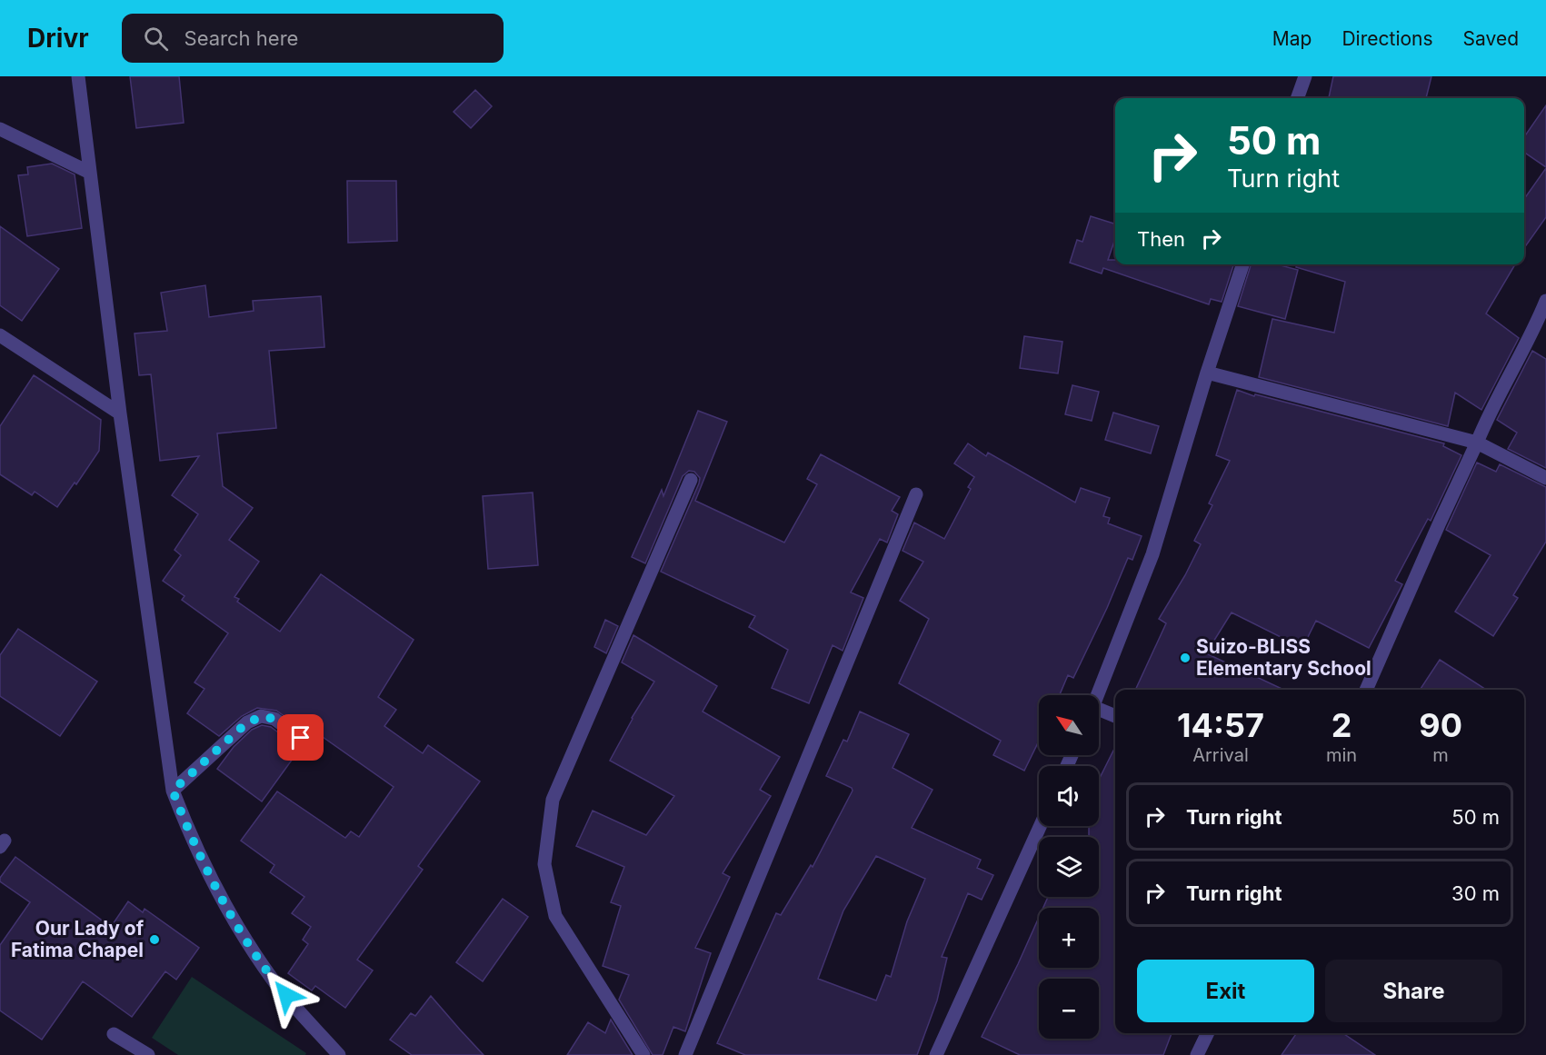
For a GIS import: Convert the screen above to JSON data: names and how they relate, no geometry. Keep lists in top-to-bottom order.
{
  "places": ["Suizo-BLISS Elementary School", "Our Lady of Fatima Chapel"],
  "north": "top left",
  "page": {
    "header": "Drivr",
    "search": "Search here",
    "nav": ["Map", "Directions", "Saved"],
    "turn": ["50 m", "Turn right"],
    "then": "Then",
    "eta": [
      "14:57",
      "Arrival",
      "2",
      "min",
      "90",
      "m"
    ],
    "map_buttons": ["+", "−"],
    "list": [
      {
        "name": "Turn right",
        "value": "50 m"
      },
      {
        "name": "Turn right",
        "value": "30 m"
      }
    ],
    "buttons": ["Exit", "Share"]
  }
}
